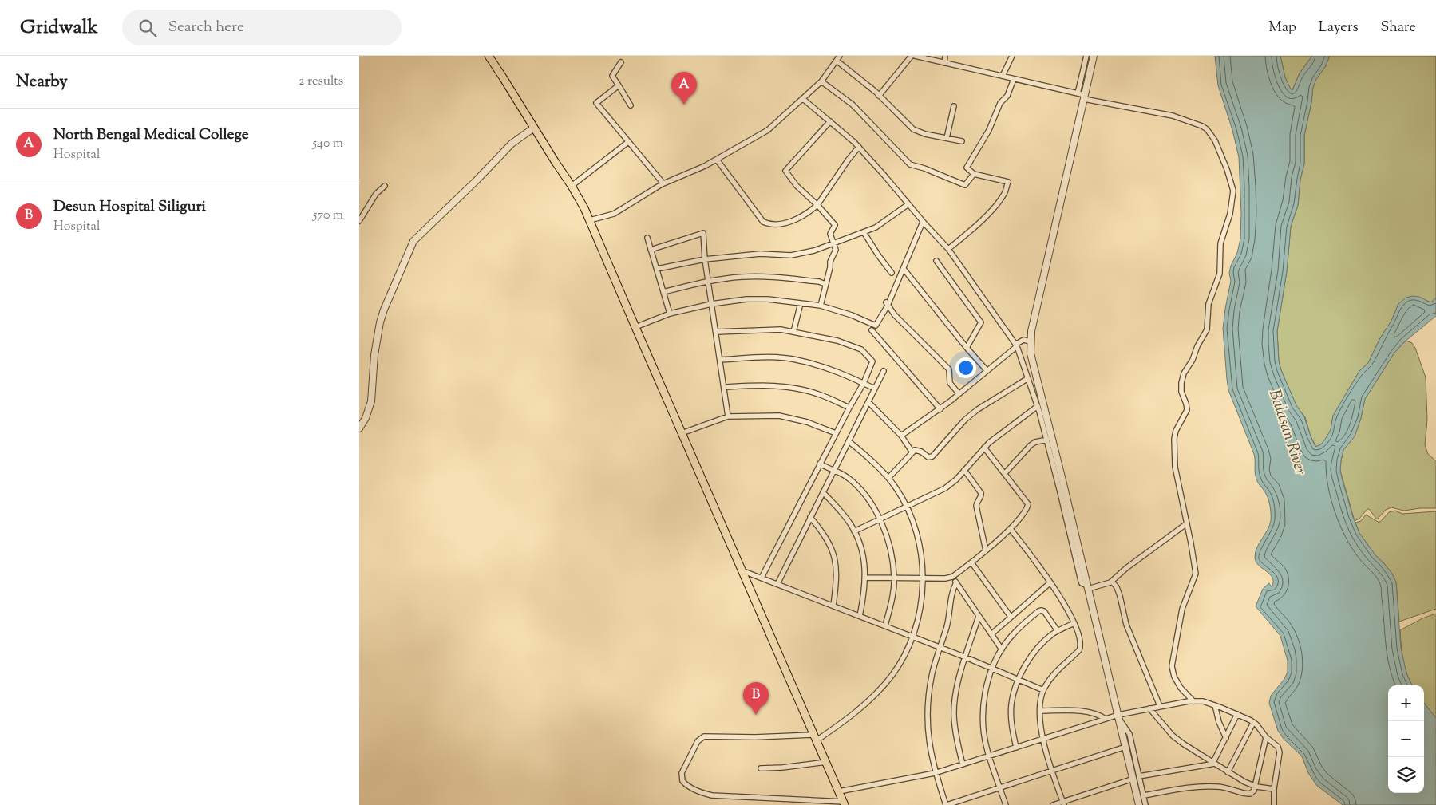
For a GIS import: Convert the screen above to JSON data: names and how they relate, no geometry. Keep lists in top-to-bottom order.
{
  "water": ["Balasan River"],
  "page": {
    "header": "Gridwalk",
    "search": "Search here",
    "nav": ["Map", "Layers", "Share"],
    "heading": ["Nearby", "2 results"],
    "pins": ["A", "B"],
    "list": [
      {
        "mark": "A",
        "name": "North Bengal Medical College",
        "note": "Hospital",
        "value": "540 m"
      },
      {
        "mark": "B",
        "name": "Desun Hospital Siliguri",
        "note": "Hospital",
        "value": "570 m"
      }
    ],
    "map_buttons": ["+", "−"]
  }
}
